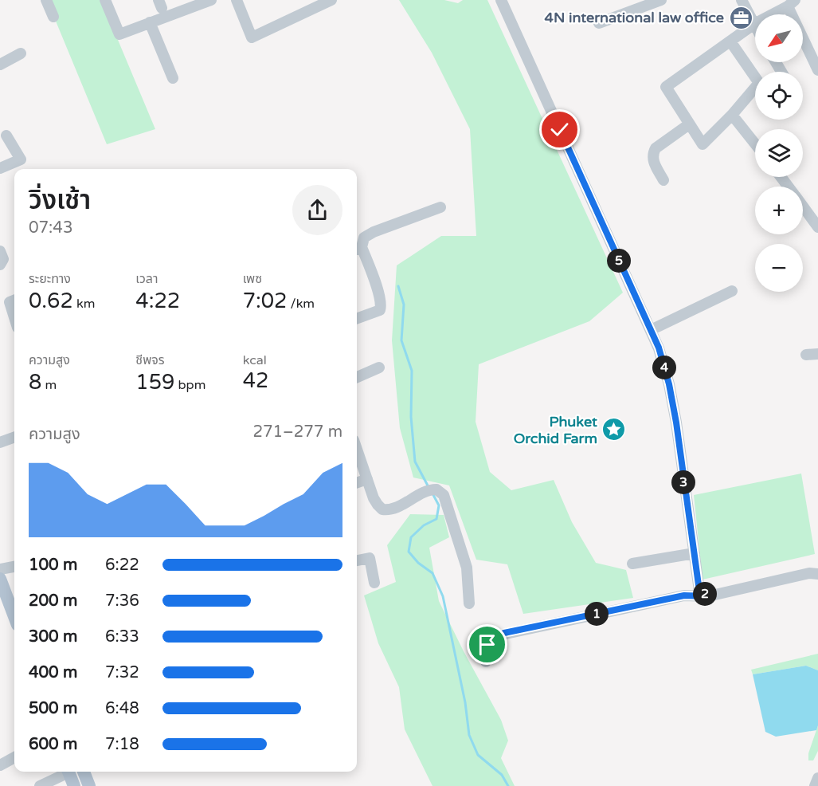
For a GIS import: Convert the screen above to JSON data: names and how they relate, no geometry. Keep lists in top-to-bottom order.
{
  "places": {
    "office": ["4N international law office"],
    "place": ["Phuket Orchid Farm"]
  },
  "north": "bottom left",
  "page": {
    "map_buttons": ["+", "−"],
    "heading": ["วิ่งเช้า", "07:43"],
    "pins": [
      "5",
      "4",
      "3",
      "2",
      "1"
    ],
    "stats": [
      ["ระยะทาง", "0.62 km"],
      ["เวลา", "4:22"],
      ["เพซ", "7:02 /km"],
      ["ความสูง", "8 m"],
      ["ชีพจร", "159 bpm"],
      ["kcal", "42"]
    ],
    "chart": ["ความสูง", "271–277 m"],
    "list": [
      {
        "name": "100 m",
        "note": "6:22"
      },
      {
        "name": "200 m",
        "note": "7:36"
      },
      {
        "name": "300 m",
        "note": "6:33"
      },
      {
        "name": "400 m",
        "note": "7:32"
      },
      {
        "name": "500 m",
        "note": "6:48"
      },
      {
        "name": "600 m",
        "note": "7:18"
      }
    ]
  }
}
